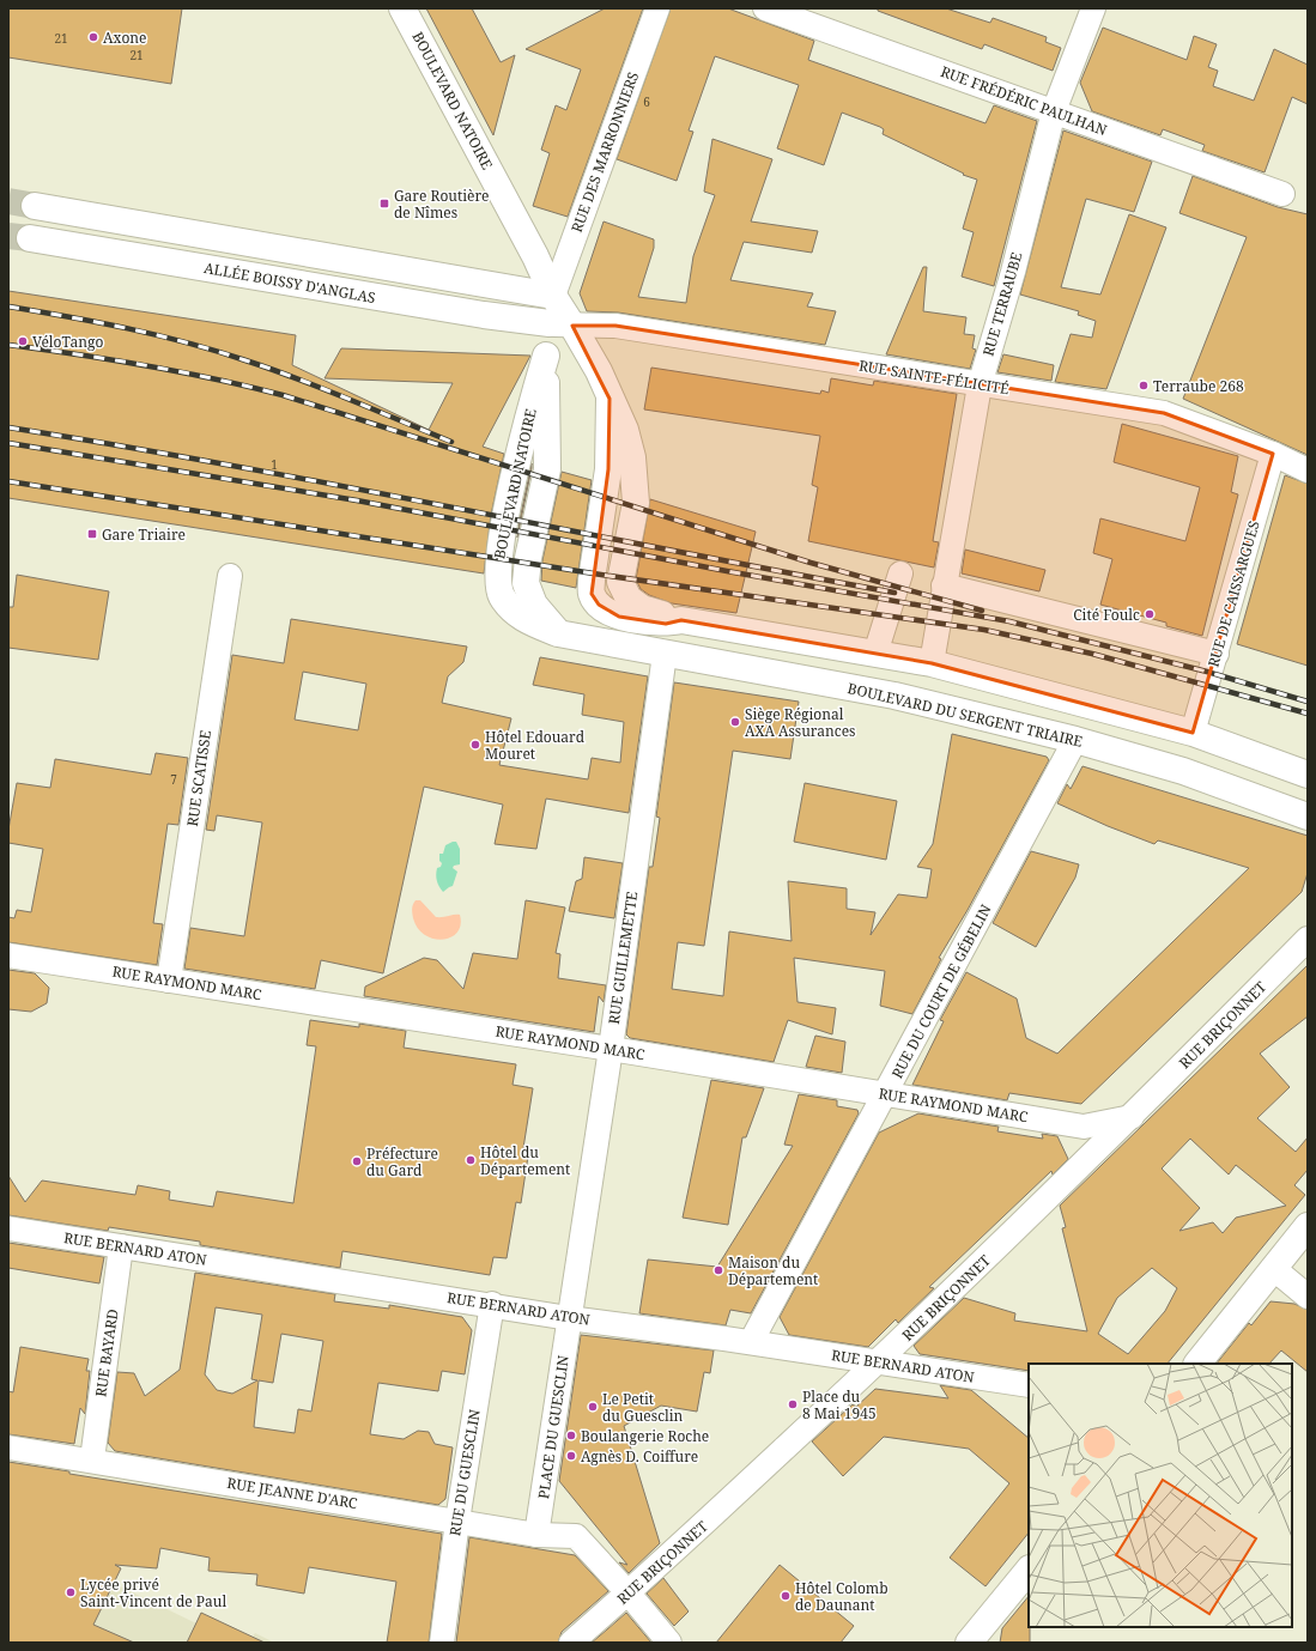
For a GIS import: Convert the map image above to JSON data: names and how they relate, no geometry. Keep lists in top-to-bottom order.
{
  "streets": {
    "main road": ["BOULEVARD NATOIRE", "ALLÉE BOISSY D'ANGLAS", "BOULEVARD DU SERGENT TRIAIRE"],
    "street": [
      "RUE FRÉDÉRIC PAULHAN",
      "RUE DES MARRONNIERS",
      "RUE TERRAUBE",
      "RUE SAINTE-FÉLICITÉ",
      "RUE DE CAISSARGUES",
      "RUE SCATISSE",
      "RUE GUILLEMETTE",
      "RUE RAYMOND MARC",
      "RUE DU COURT DE GÉBELIN",
      "RUE BRIÇONNET",
      "RUE BERNARD ATON",
      "RUE BAYARD",
      "PLACE DU GUESCLIN",
      "RUE DU GUESCLIN",
      "RUE JEANNE D'ARC"
    ]
  },
  "crossings": [
    ["BOULEVARD NATOIRE", "RUE DES MARRONNIERS"],
    ["BOULEVARD NATOIRE", "ALLÉE BOISSY D'ANGLAS"],
    ["BOULEVARD NATOIRE", "RUE SAINTE-FÉLICITÉ"],
    ["BOULEVARD NATOIRE", "BOULEVARD DU SERGENT TRIAIRE"],
    ["RUE FRÉDÉRIC PAULHAN", "RUE TERRAUBE"],
    ["ALLÉE BOISSY D'ANGLAS", "RUE SAINTE-FÉLICITÉ"],
    ["RUE TERRAUBE", "RUE SAINTE-FÉLICITÉ"],
    ["RUE SAINTE-FÉLICITÉ", "RUE DE CAISSARGUES"],
    ["BOULEVARD DU SERGENT TRIAIRE", "RUE GUILLEMETTE"],
    ["BOULEVARD DU SERGENT TRIAIRE", "RUE DU COURT DE GÉBELIN"],
    ["RUE SCATISSE", "RUE RAYMOND MARC"],
    ["RUE GUILLEMETTE", "RUE RAYMOND MARC"],
    ["RUE GUILLEMETTE", "RUE BERNARD ATON"],
    ["RUE GUILLEMETTE", "PLACE DU GUESCLIN"],
    ["RUE RAYMOND MARC", "RUE DU COURT DE GÉBELIN"],
    ["RUE RAYMOND MARC", "RUE BRIÇONNET"],
    ["RUE DU COURT DE GÉBELIN", "RUE BERNARD ATON"],
    ["RUE BRIÇONNET", "RUE BERNARD ATON"],
    ["RUE BRIÇONNET", "RUE JEANNE D'ARC"],
    ["RUE BERNARD ATON", "RUE BAYARD"],
    ["RUE BERNARD ATON", "PLACE DU GUESCLIN"],
    ["RUE BERNARD ATON", "RUE DU GUESCLIN"],
    ["RUE BAYARD", "RUE JEANNE D'ARC"],
    ["PLACE DU GUESCLIN", "RUE JEANNE D'ARC"],
    ["RUE DU GUESCLIN", "RUE JEANNE D'ARC"]
  ],
  "places": {
    "other": [
      "Axone",
      "VéloTango",
      "Terraube 268",
      "Cité Foulc",
      "Siège Régional AXA Assurances",
      "Hôtel Edouard Mouret",
      "Hôtel du Département",
      "Préfecture du Gard",
      "Maison du Département",
      "Place du 8 Mai 1945",
      "Le Petit du Guesclin",
      "Boulangerie Roche",
      "Agnès D. Coiffure",
      "Lycée privé Saint-Vincent de Paul",
      "Hôtel Colomb de Daunant"
    ],
    "transit": ["Gare Routière de Nîmes", "Gare Triaire"]
  },
  "house_numbers": [
    "21",
    "21",
    "6",
    "1",
    "7"
  ]
}
